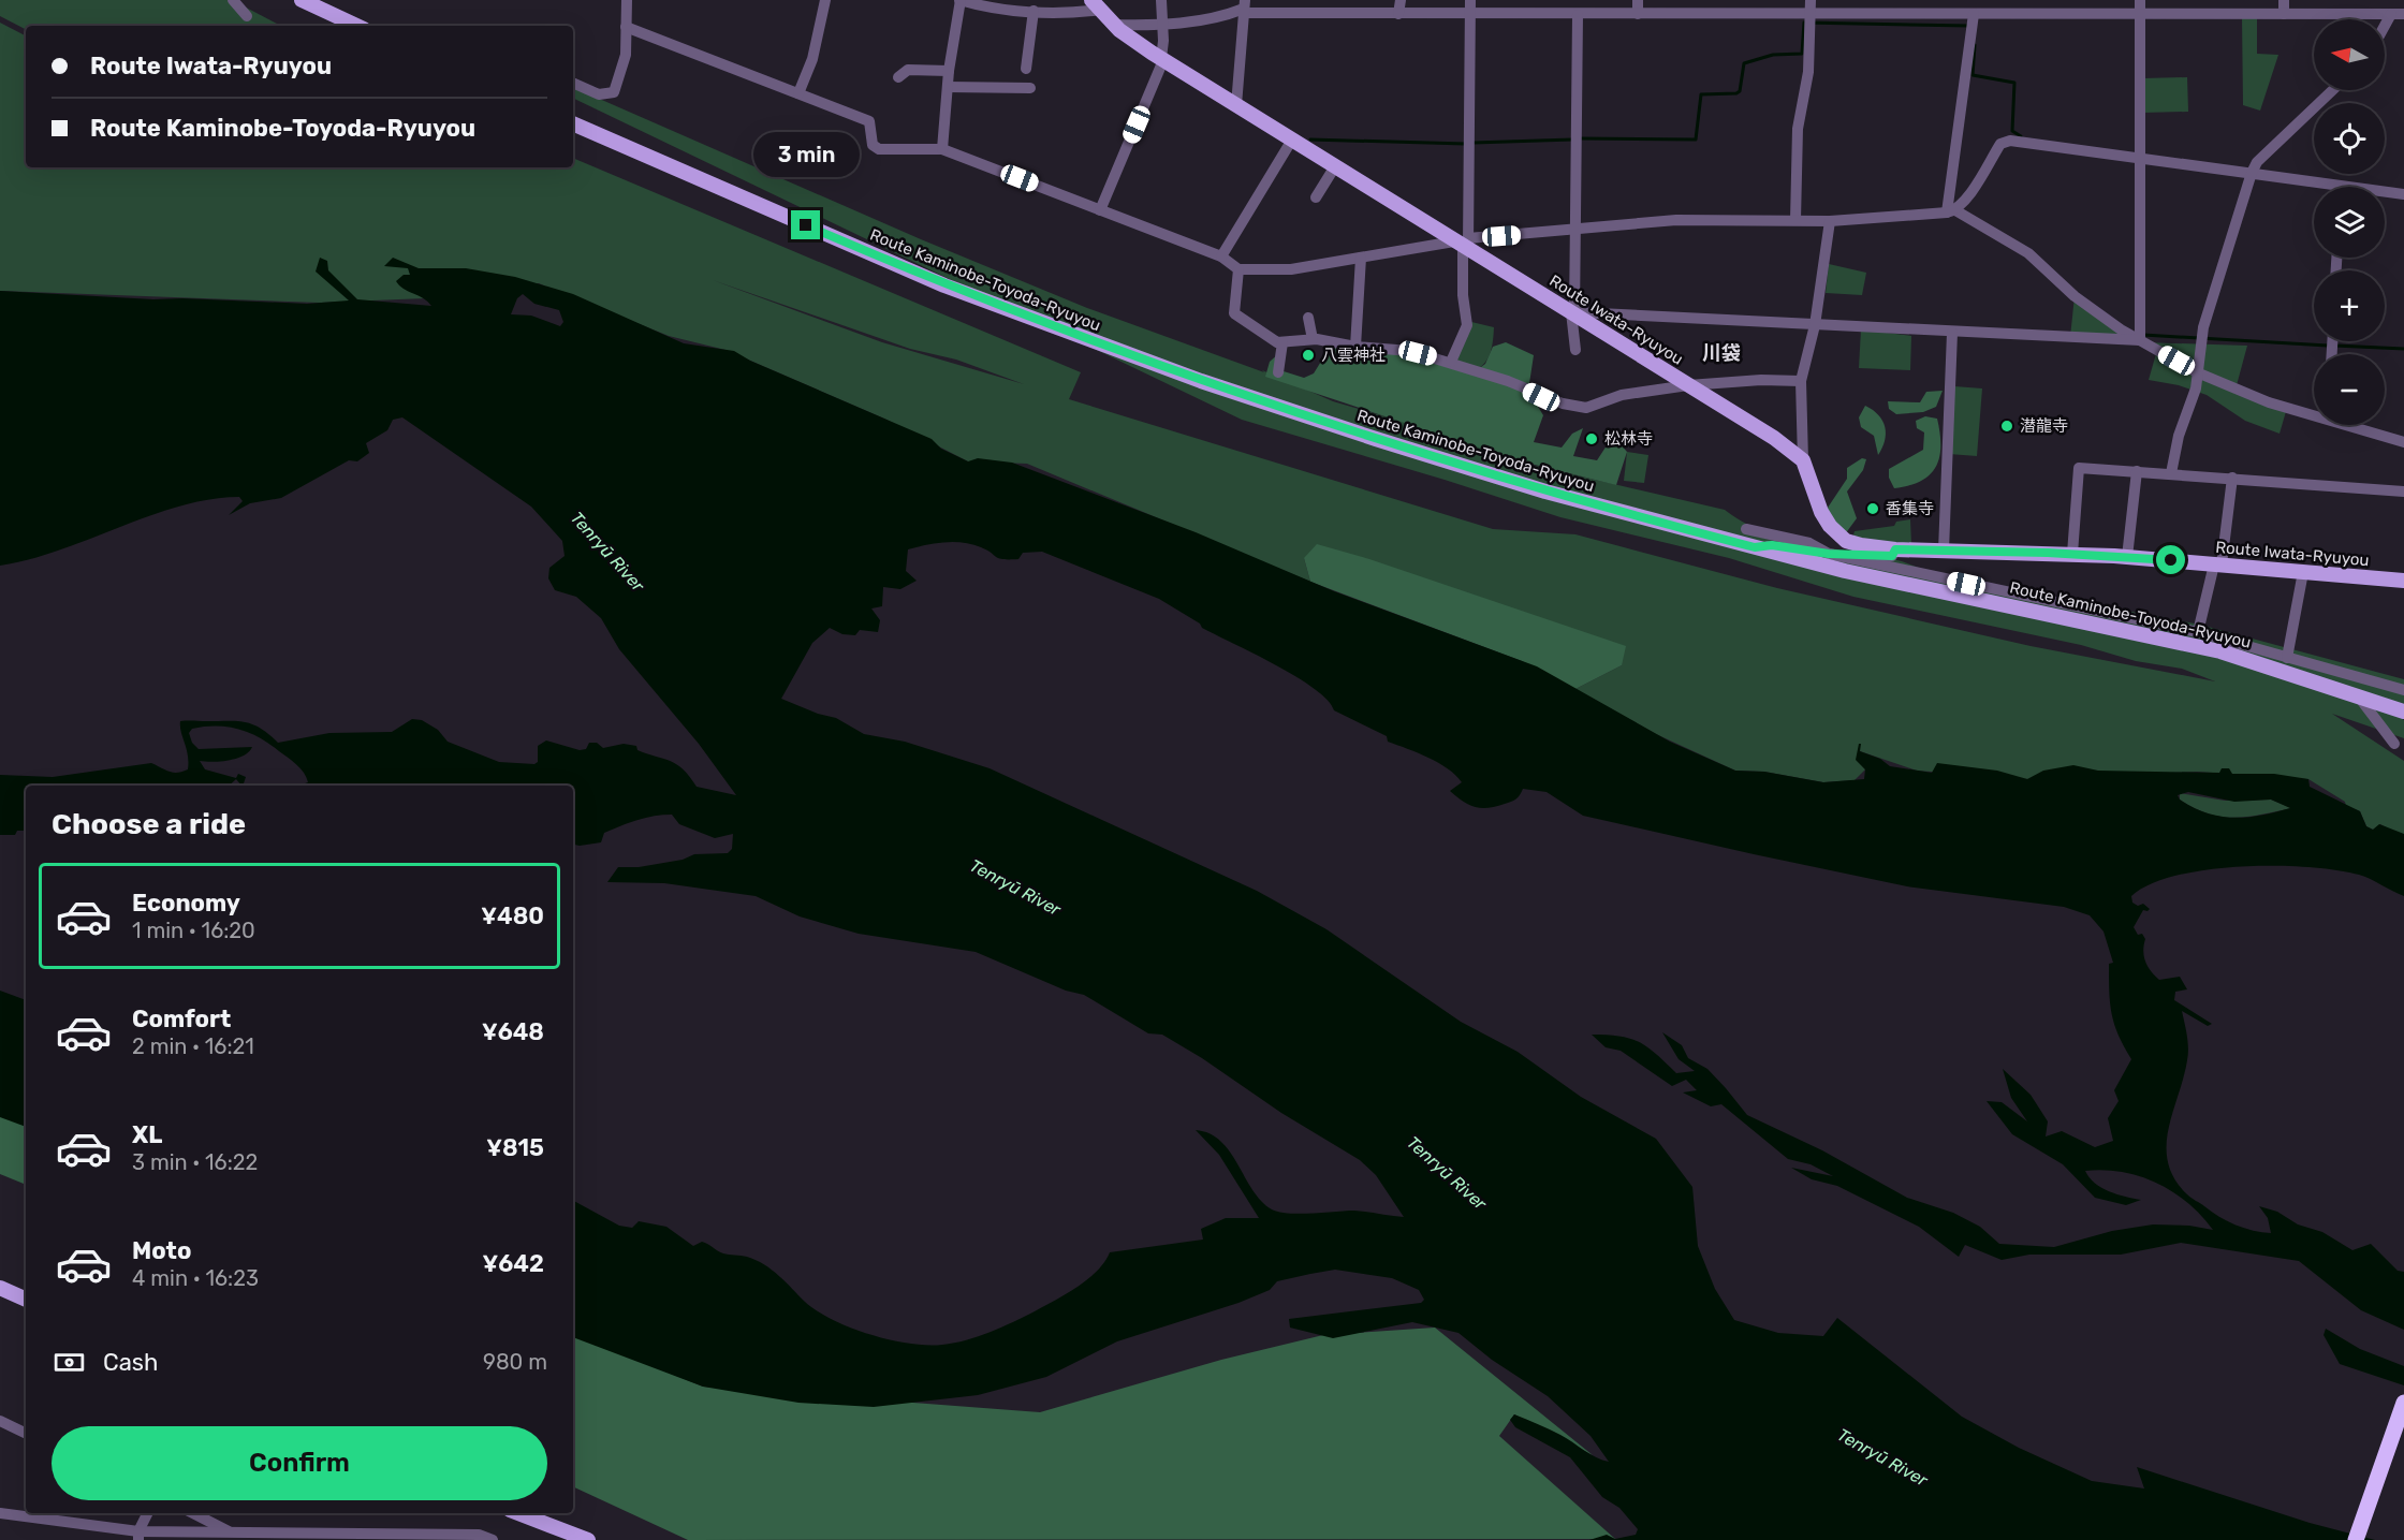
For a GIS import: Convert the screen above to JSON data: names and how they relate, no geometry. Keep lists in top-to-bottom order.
{
  "streets": {
    "main road": ["Route Kaminobe-Toyoda-Ryuyou", "Route Iwata-Ryuyou"]
  },
  "districts": ["川袋"],
  "water": ["Tenryū River"],
  "places": [
    "八雲神社",
    "潜龍寺",
    "松林寺",
    "香集寺"
  ],
  "north": "left",
  "page": {
    "map_buttons": ["+", "−"],
    "banner": ["Route Iwata-Ryuyou", "Route Kaminobe-Toyoda-Ryuyou"],
    "bubble": "3 min",
    "heading": "Choose a ride",
    "list": [
      {
        "name": "Economy",
        "note": "1 min · 16:20",
        "value": "¥480"
      },
      {
        "name": "Comfort",
        "note": "2 min · 16:21",
        "value": "¥648"
      },
      {
        "name": "XL",
        "note": "3 min · 16:22",
        "value": "¥815"
      },
      {
        "name": "Moto",
        "note": "4 min · 16:23",
        "value": "¥642"
      }
    ],
    "pay": ["Cash", "980 m"],
    "buttons": "Confirm"
  }
}
